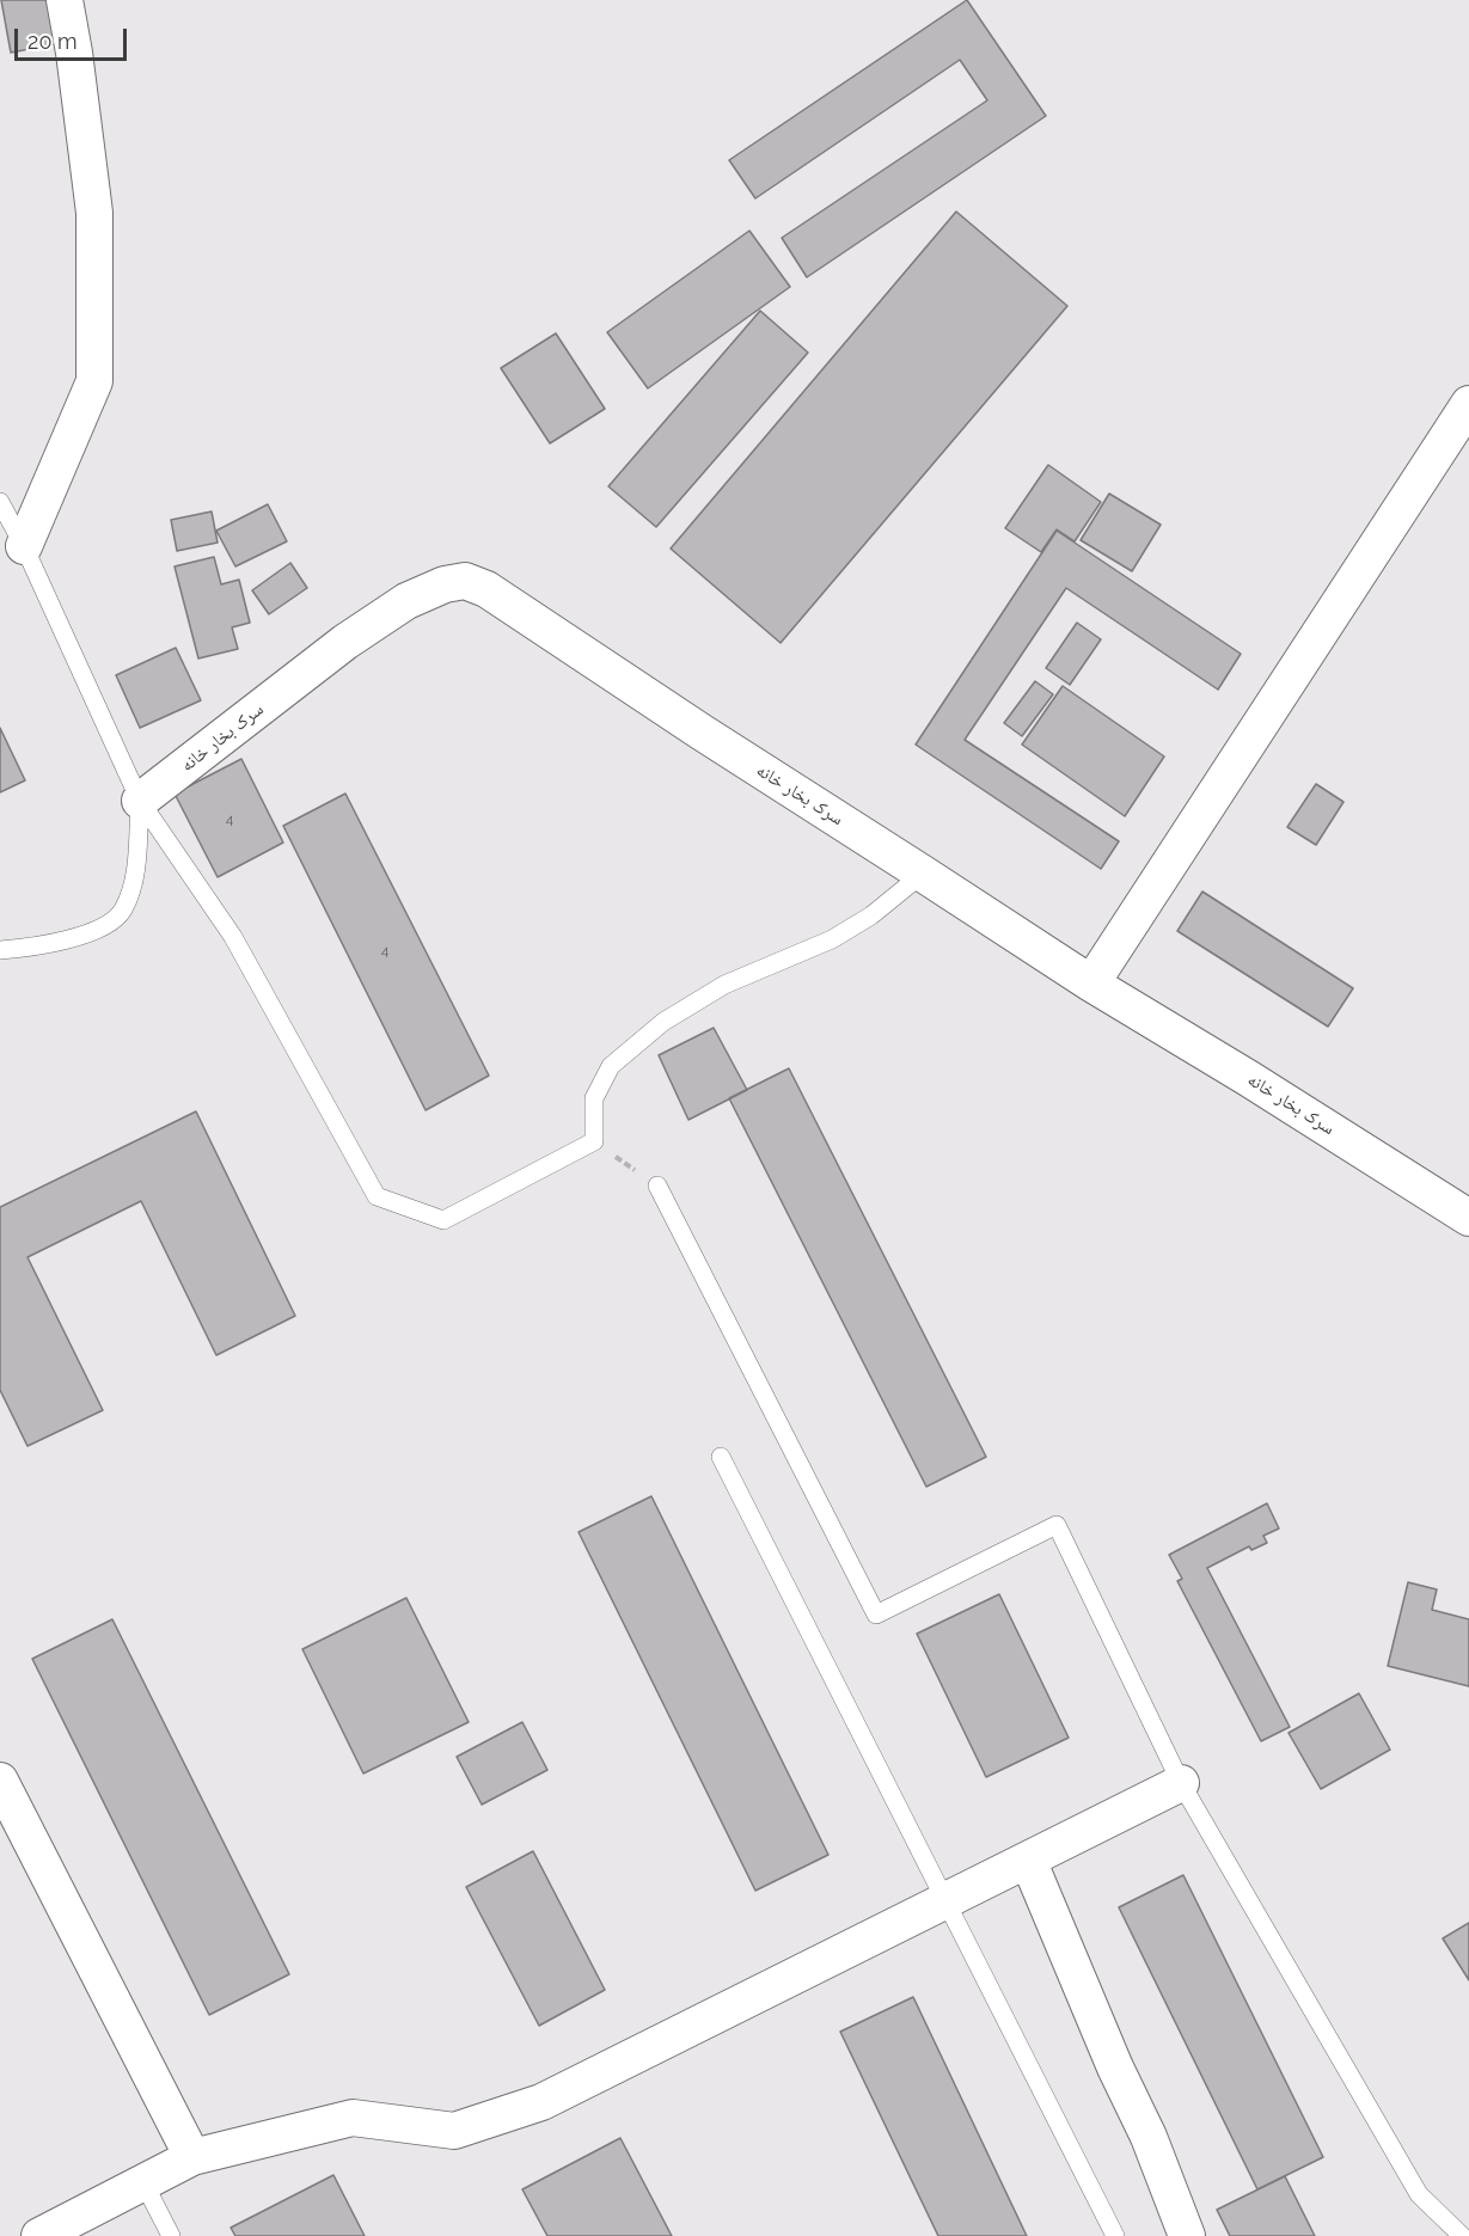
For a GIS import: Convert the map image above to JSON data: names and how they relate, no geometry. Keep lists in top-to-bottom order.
{
  "streets": {
    "street": ["سرک بخار خانه"]
  },
  "house_numbers": ["4", "4"],
  "scale_bar": "20 m"
}
